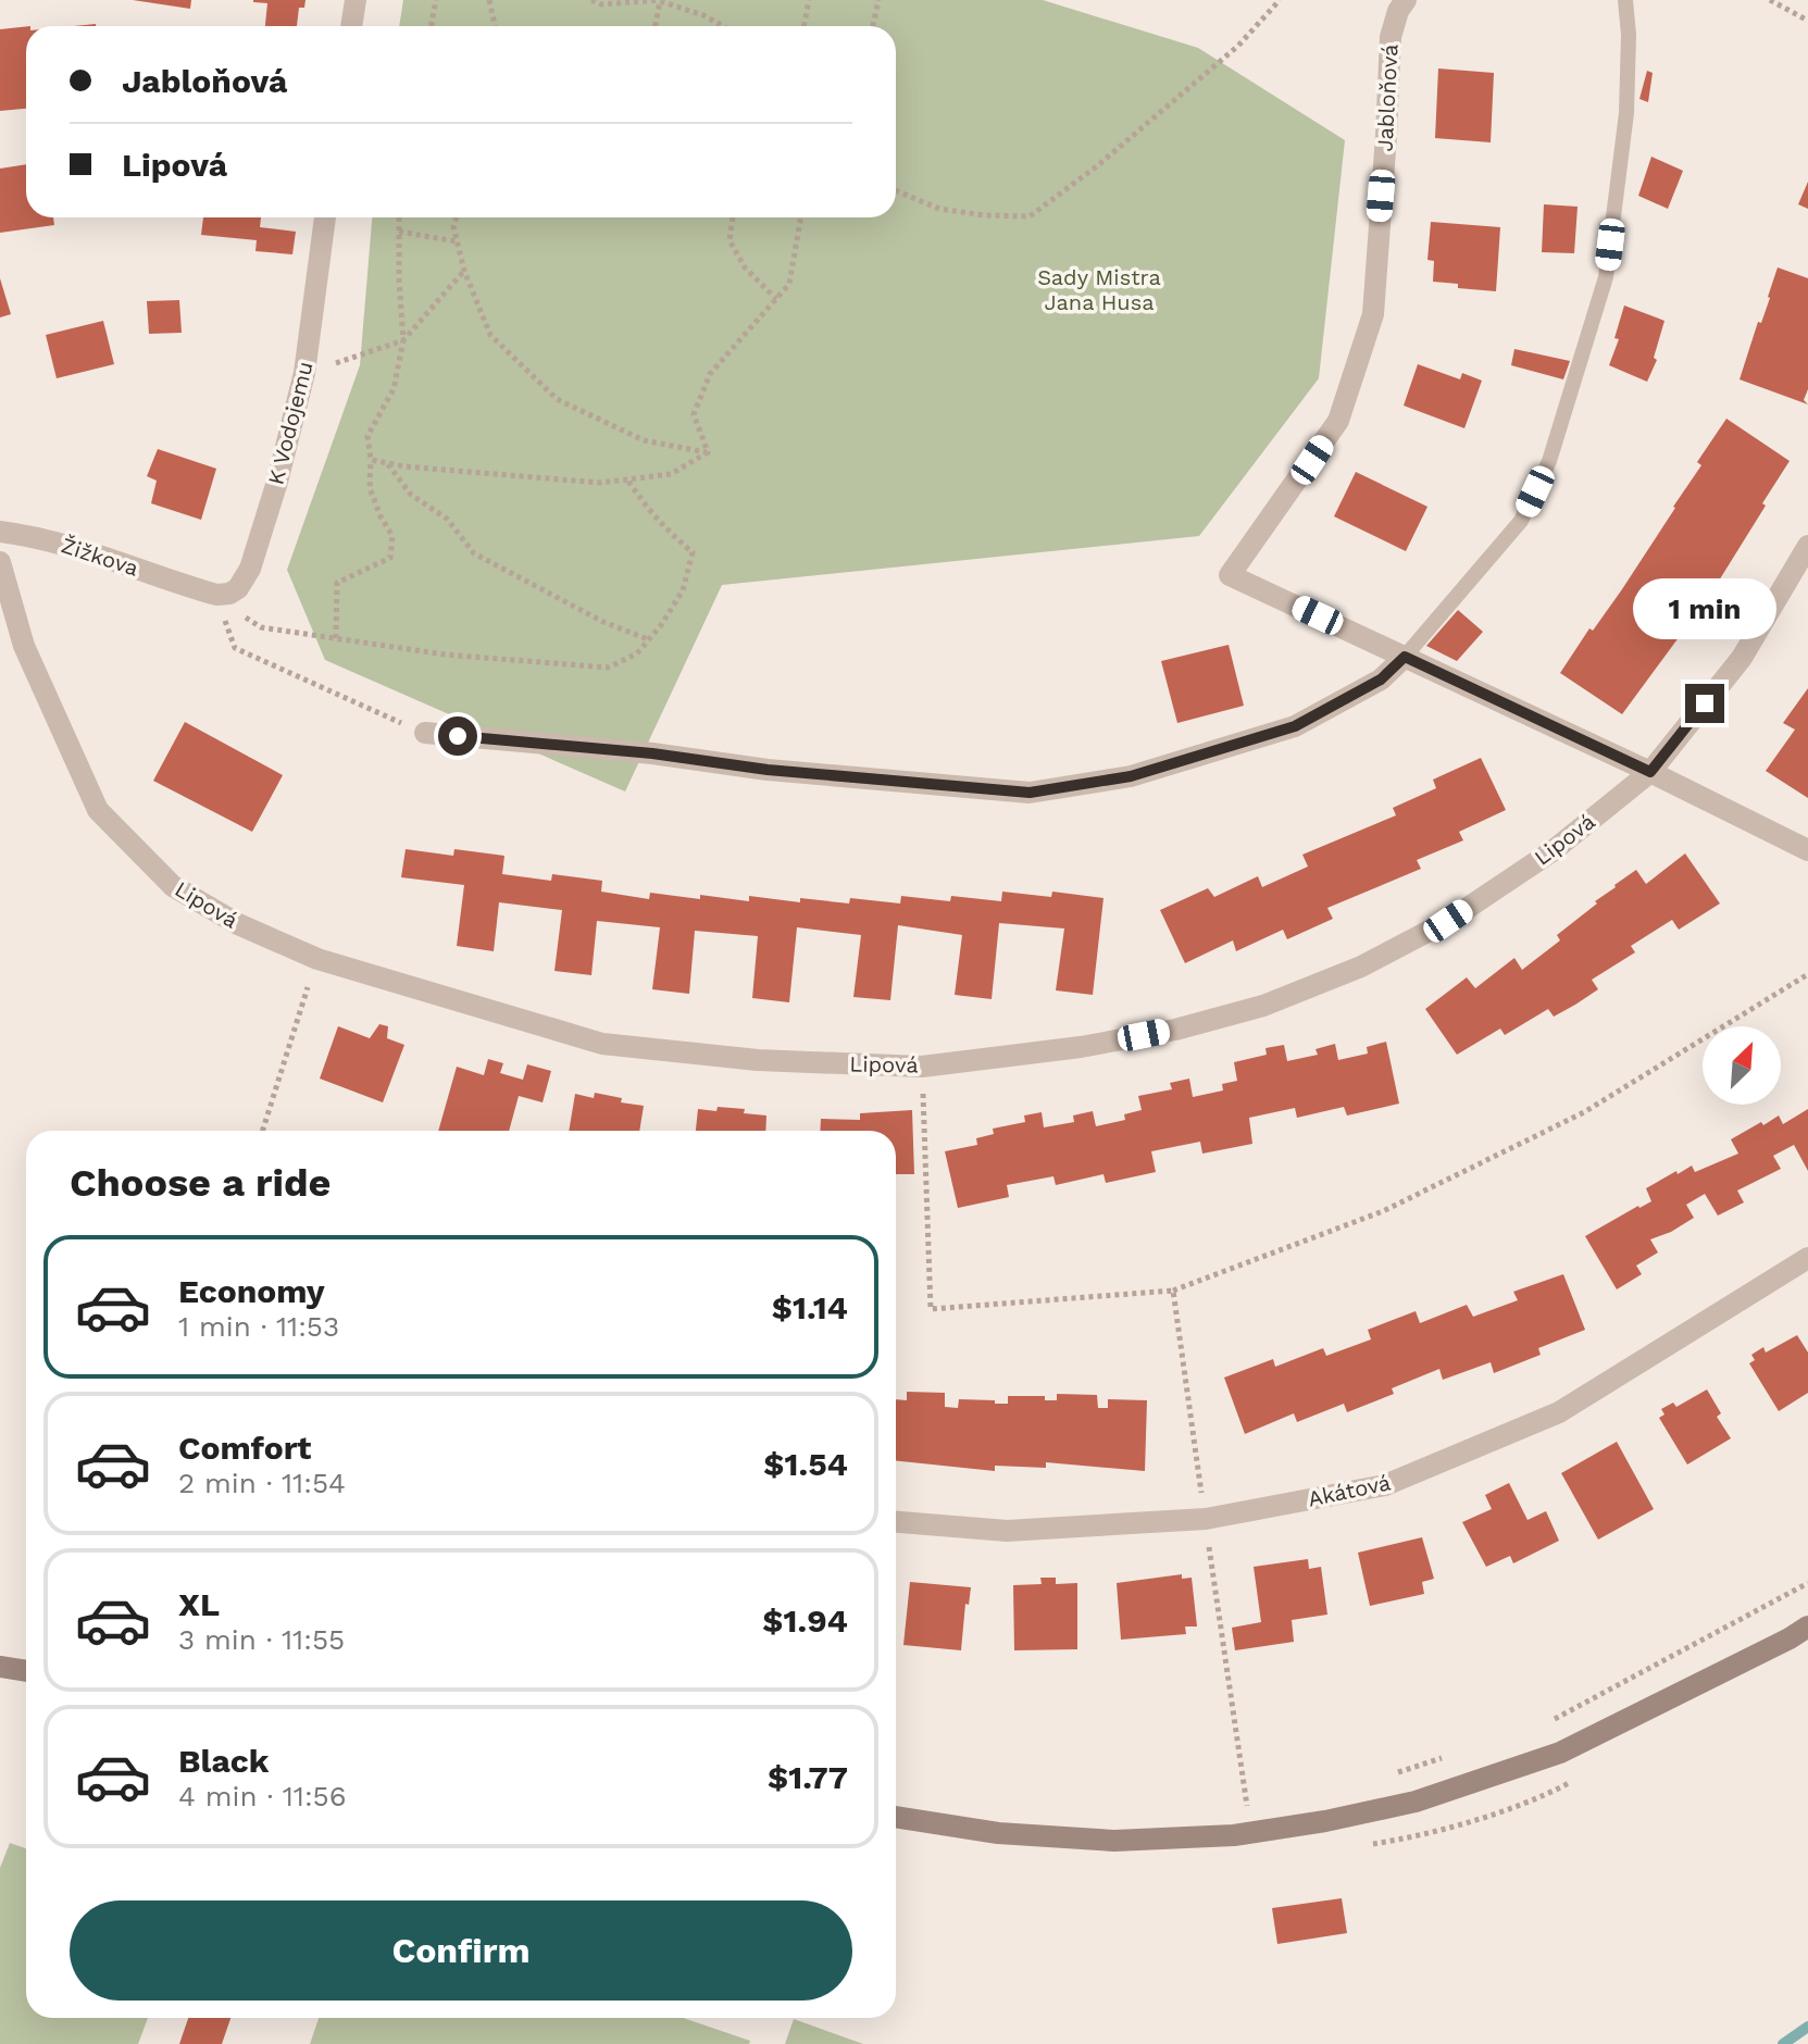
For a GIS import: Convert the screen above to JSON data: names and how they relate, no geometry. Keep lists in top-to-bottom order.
{
  "streets": {
    "street": [
      "Jabloňová",
      "K Vodojemu",
      "Žižkova",
      "Lipová",
      "Akátová"
    ]
  },
  "crossings": [
    ["K Vodojemu", "Žižkova"]
  ],
  "parks": ["Sady Mistra Jana Husa"],
  "north": "top right",
  "page": {
    "banner": ["Jabloňová", "Lipová"],
    "bubble": "1 min",
    "heading": "Choose a ride",
    "list": [
      {
        "name": "Economy",
        "note": "1 min · 11:53",
        "value": "$1.14"
      },
      {
        "name": "Comfort",
        "note": "2 min · 11:54",
        "value": "$1.54"
      },
      {
        "name": "XL",
        "note": "3 min · 11:55",
        "value": "$1.94"
      },
      {
        "name": "Black",
        "note": "4 min · 11:56",
        "value": "$1.77"
      }
    ],
    "buttons": "Confirm"
  }
}
